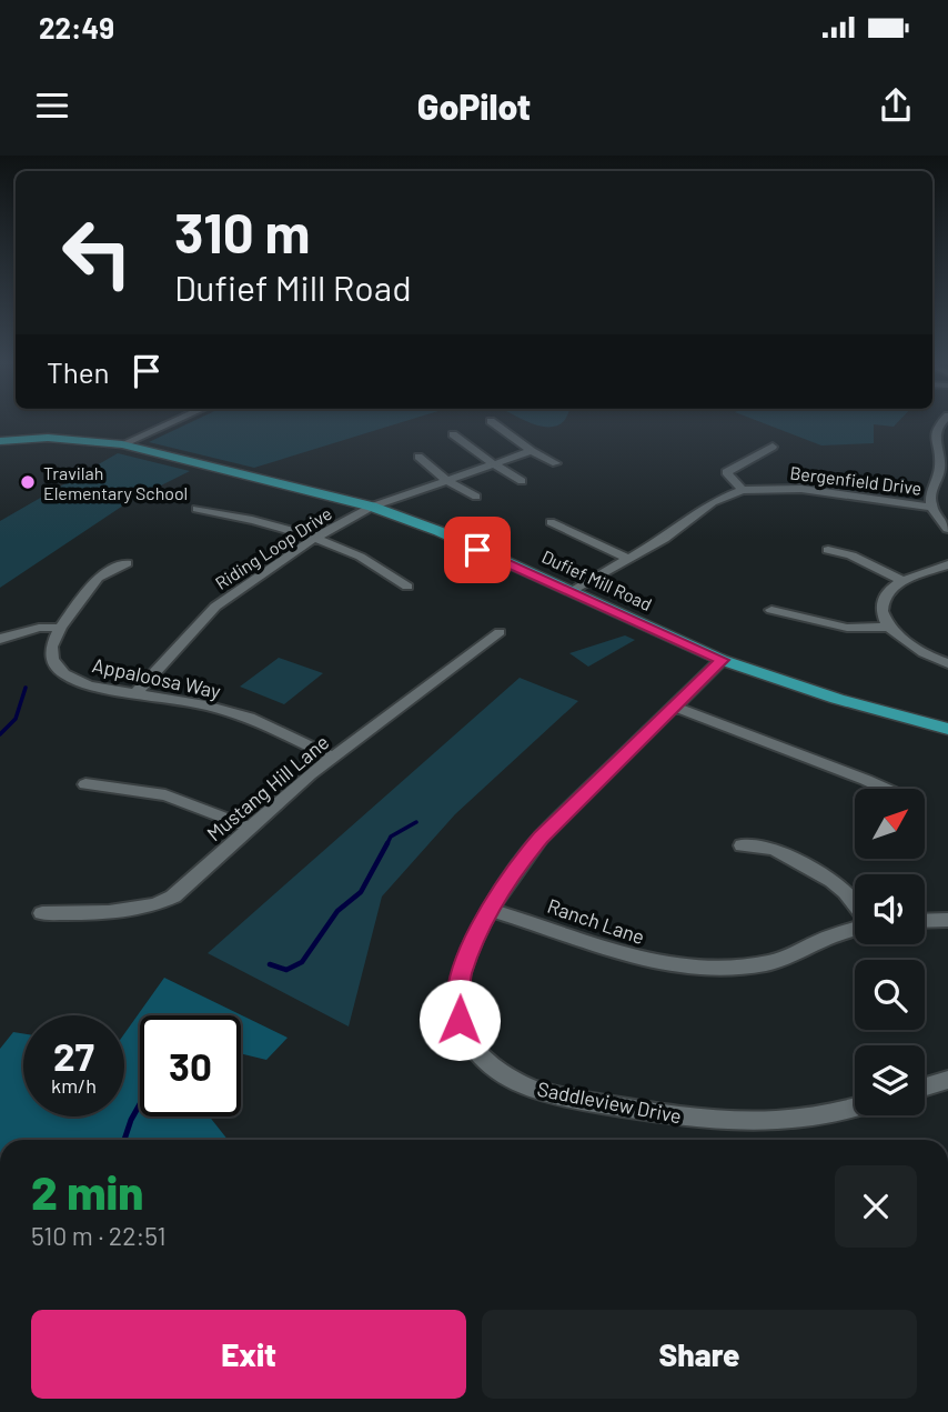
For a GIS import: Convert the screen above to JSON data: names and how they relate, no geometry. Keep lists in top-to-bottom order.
{
  "streets": {
    "main road": ["Dufief Mill Road"],
    "street": [
      "Bergenfield Drive",
      "Riding Loop Drive",
      "Appaloosa Way",
      "Mustang Hill Lane",
      "Ranch Lane",
      "Saddleview Drive"
    ]
  },
  "crossings": [
    ["Bergenfield Drive", "Dufief Mill Road"],
    ["Riding Loop Drive", "Dufief Mill Road"],
    ["Riding Loop Drive", "Appaloosa Way"],
    ["Dufief Mill Road", "Saddleview Drive"],
    ["Appaloosa Way", "Mustang Hill Lane"],
    ["Ranch Lane", "Saddleview Drive"]
  ],
  "places": ["Travilah Elementary School"],
  "north": "top right",
  "page": {
    "status": "22:49",
    "header": "GoPilot",
    "turn": ["310 m", "Dufief Mill Road"],
    "then": "Then",
    "speed": "27 km/h",
    "limit": "30",
    "heading": ["2 min", "510 m · 22:51"],
    "buttons": ["Exit", "Share"]
  }
}
